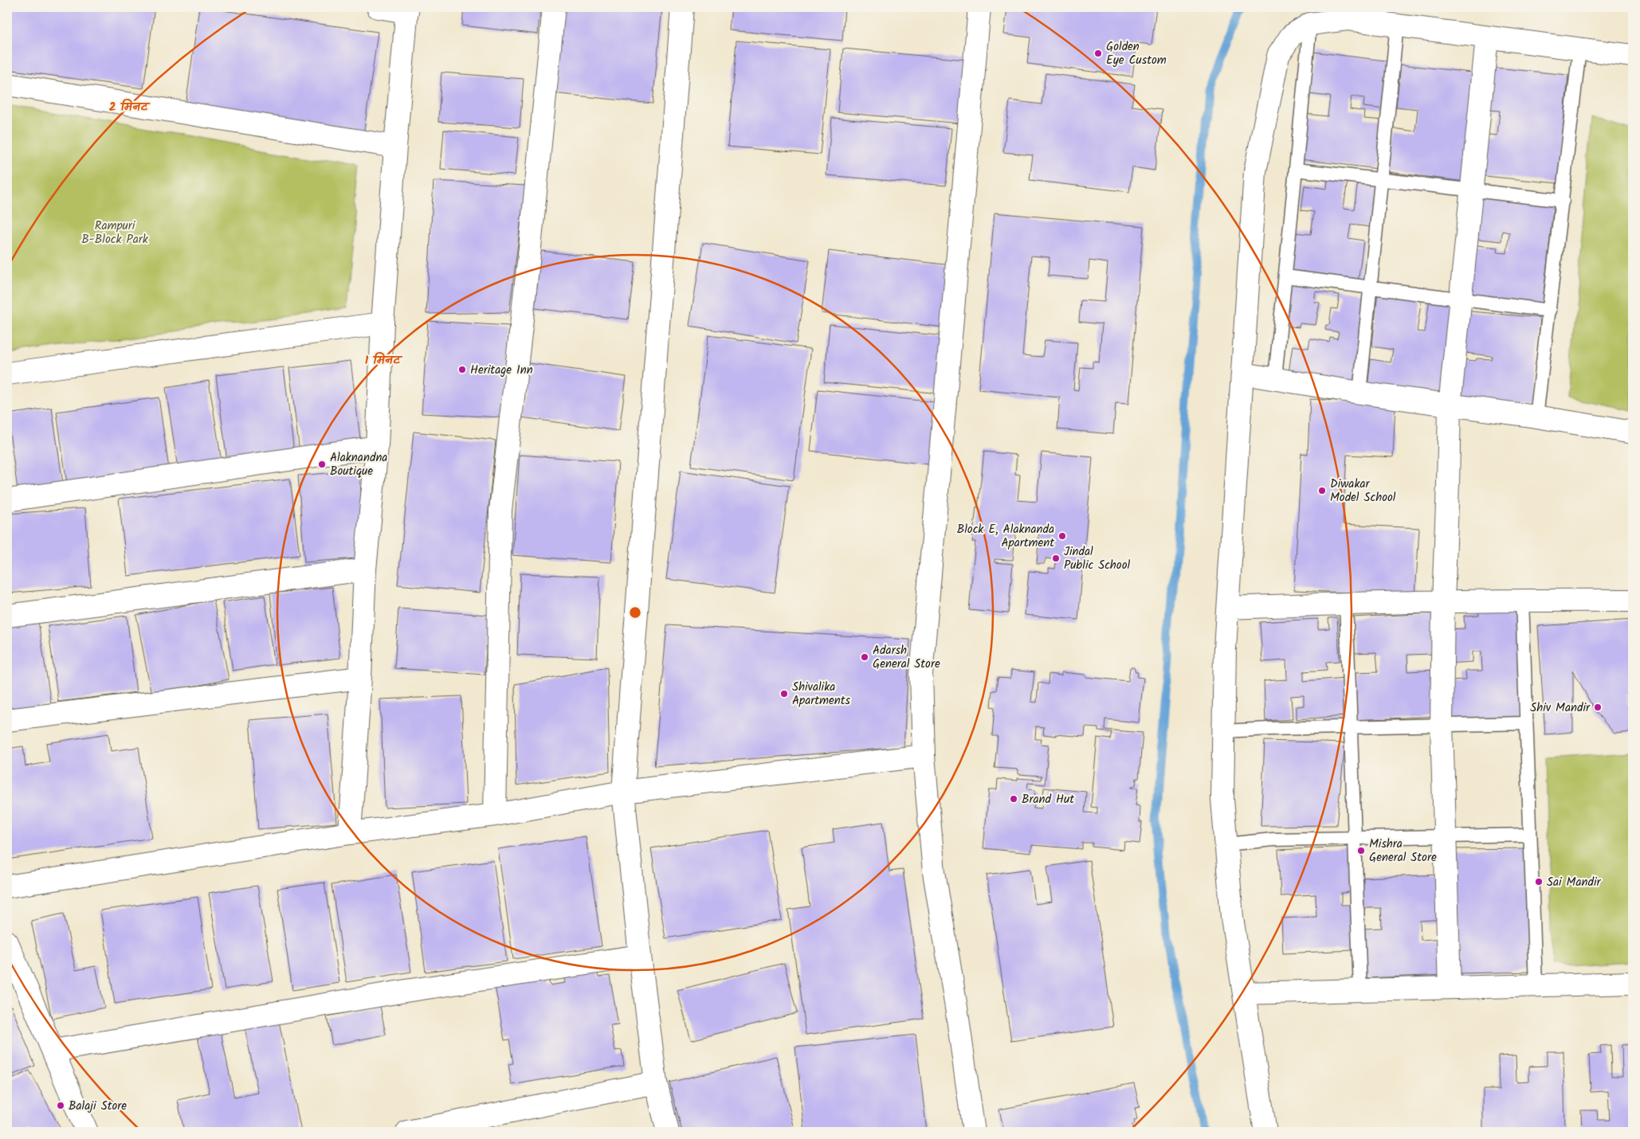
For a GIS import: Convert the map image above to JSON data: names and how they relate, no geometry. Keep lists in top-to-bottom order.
{
  "parks": ["Rampuri B-Block Park"],
  "places": [
    "Golden Eye Custom",
    "Heritage Inn",
    "Alaknandna Boutique",
    "Diwakar Model School",
    "Block E, Alaknanda Apartment",
    "Jindal Public School",
    "Adarsh General Store",
    "Shivalika Apartments",
    "Shiv Mandir",
    "Brand Hut",
    "Mishra General Store",
    "Sai Mandir",
    "Balaji Store"
  ],
  "rings": ["2 मिनट", "1 मिनट"]
}
